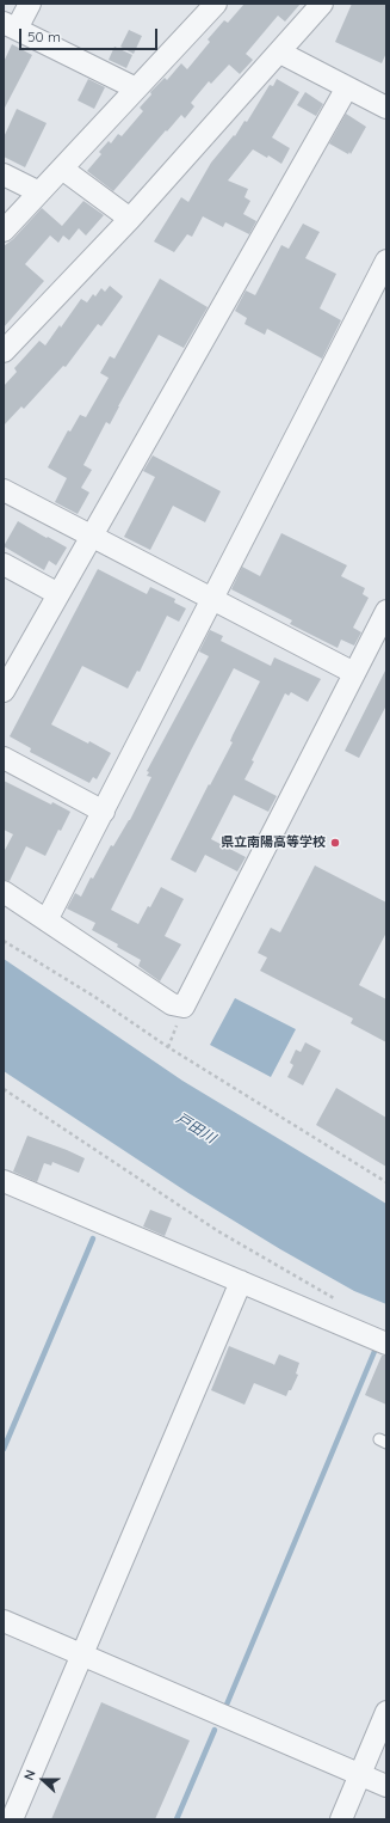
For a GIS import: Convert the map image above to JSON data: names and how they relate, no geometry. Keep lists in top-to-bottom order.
{
  "water": ["戸田川"],
  "places": ["県立南陽高等学校"],
  "scale_bar": "50 m",
  "north": "left"
}
